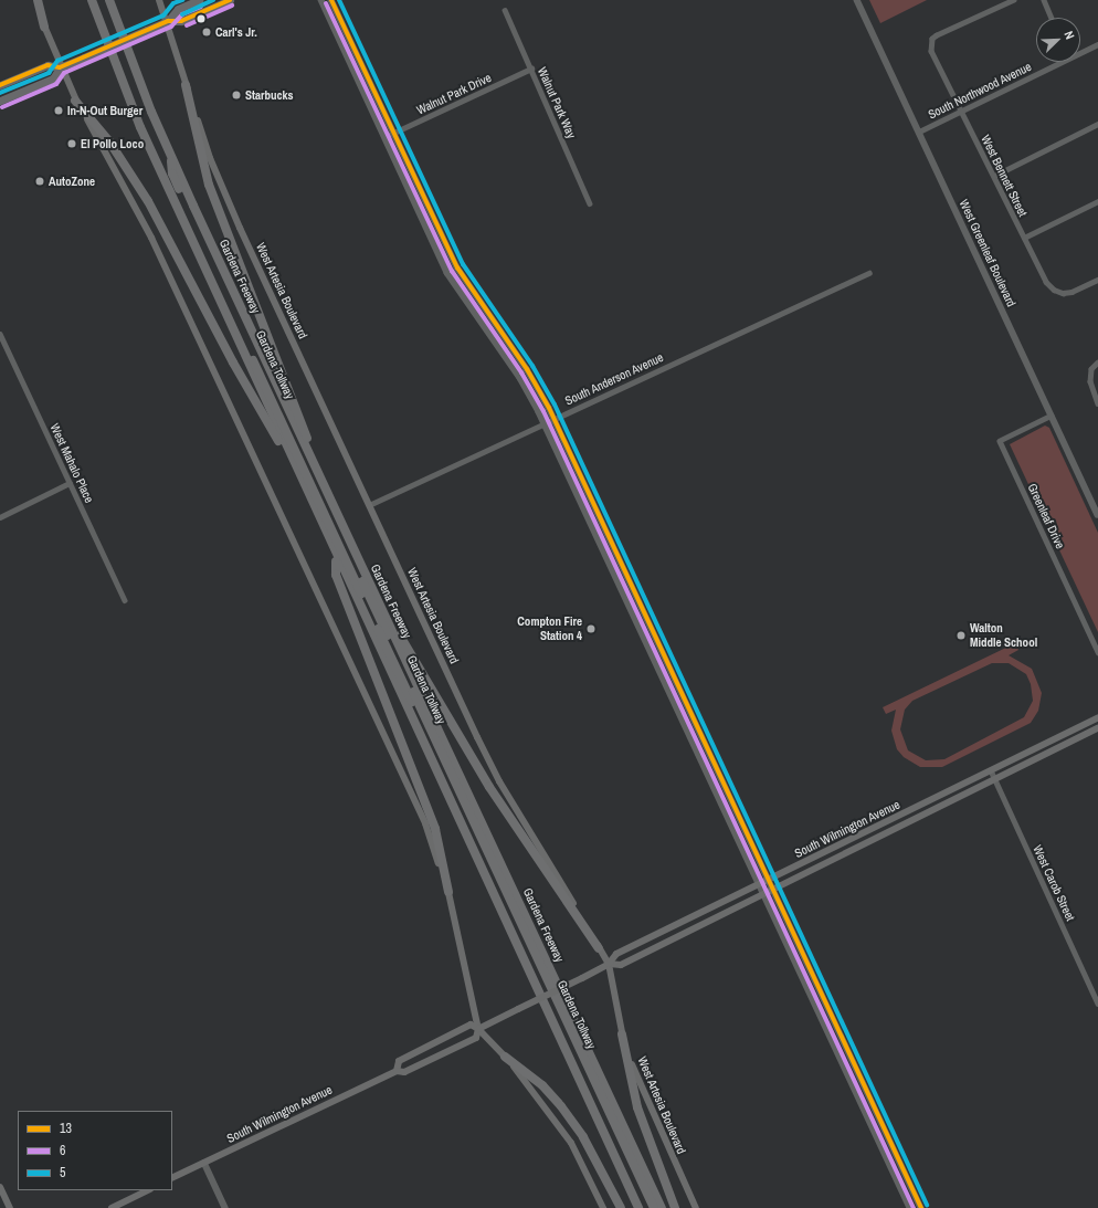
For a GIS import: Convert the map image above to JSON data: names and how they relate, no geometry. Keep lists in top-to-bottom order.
{
  "streets": {
    "highway": ["Gardena Freeway", "Gardena Tollway"],
    "main road": ["West Artesia Boulevard", "South Wilmington Avenue"],
    "street": [
      "South Northwood Avenue",
      "Walnut Park Drive",
      "Walnut Park Way",
      "West Bennett Street",
      "West Greenleaf Boulevard",
      "South Anderson Avenue",
      "West Mahalo Place",
      "Greenleaf Drive",
      "West Carob Street"
    ]
  },
  "crossings": [
    ["South Northwood Avenue", "West Bennett Street"],
    ["South Northwood Avenue", "West Greenleaf Boulevard"],
    ["Walnut Park Drive", "Walnut Park Way"],
    ["West Greenleaf Boulevard", "Greenleaf Drive"],
    ["Gardena Freeway", "Gardena Tollway"],
    ["West Artesia Boulevard", "South Anderson Avenue"],
    ["West Artesia Boulevard", "South Wilmington Avenue"],
    ["South Wilmington Avenue", "West Carob Street"]
  ],
  "places": [
    "Carl's Jr.",
    "Starbucks",
    "In-N-Out Burger",
    "El Pollo Loco",
    "AutoZone",
    "Compton Fire Station 4",
    "Walton Middle School"
  ],
  "lines": ["transit line 13", "transit line 5", "transit line 6"],
  "legend": ["13", "6", "5"],
  "north": "top right"
}
